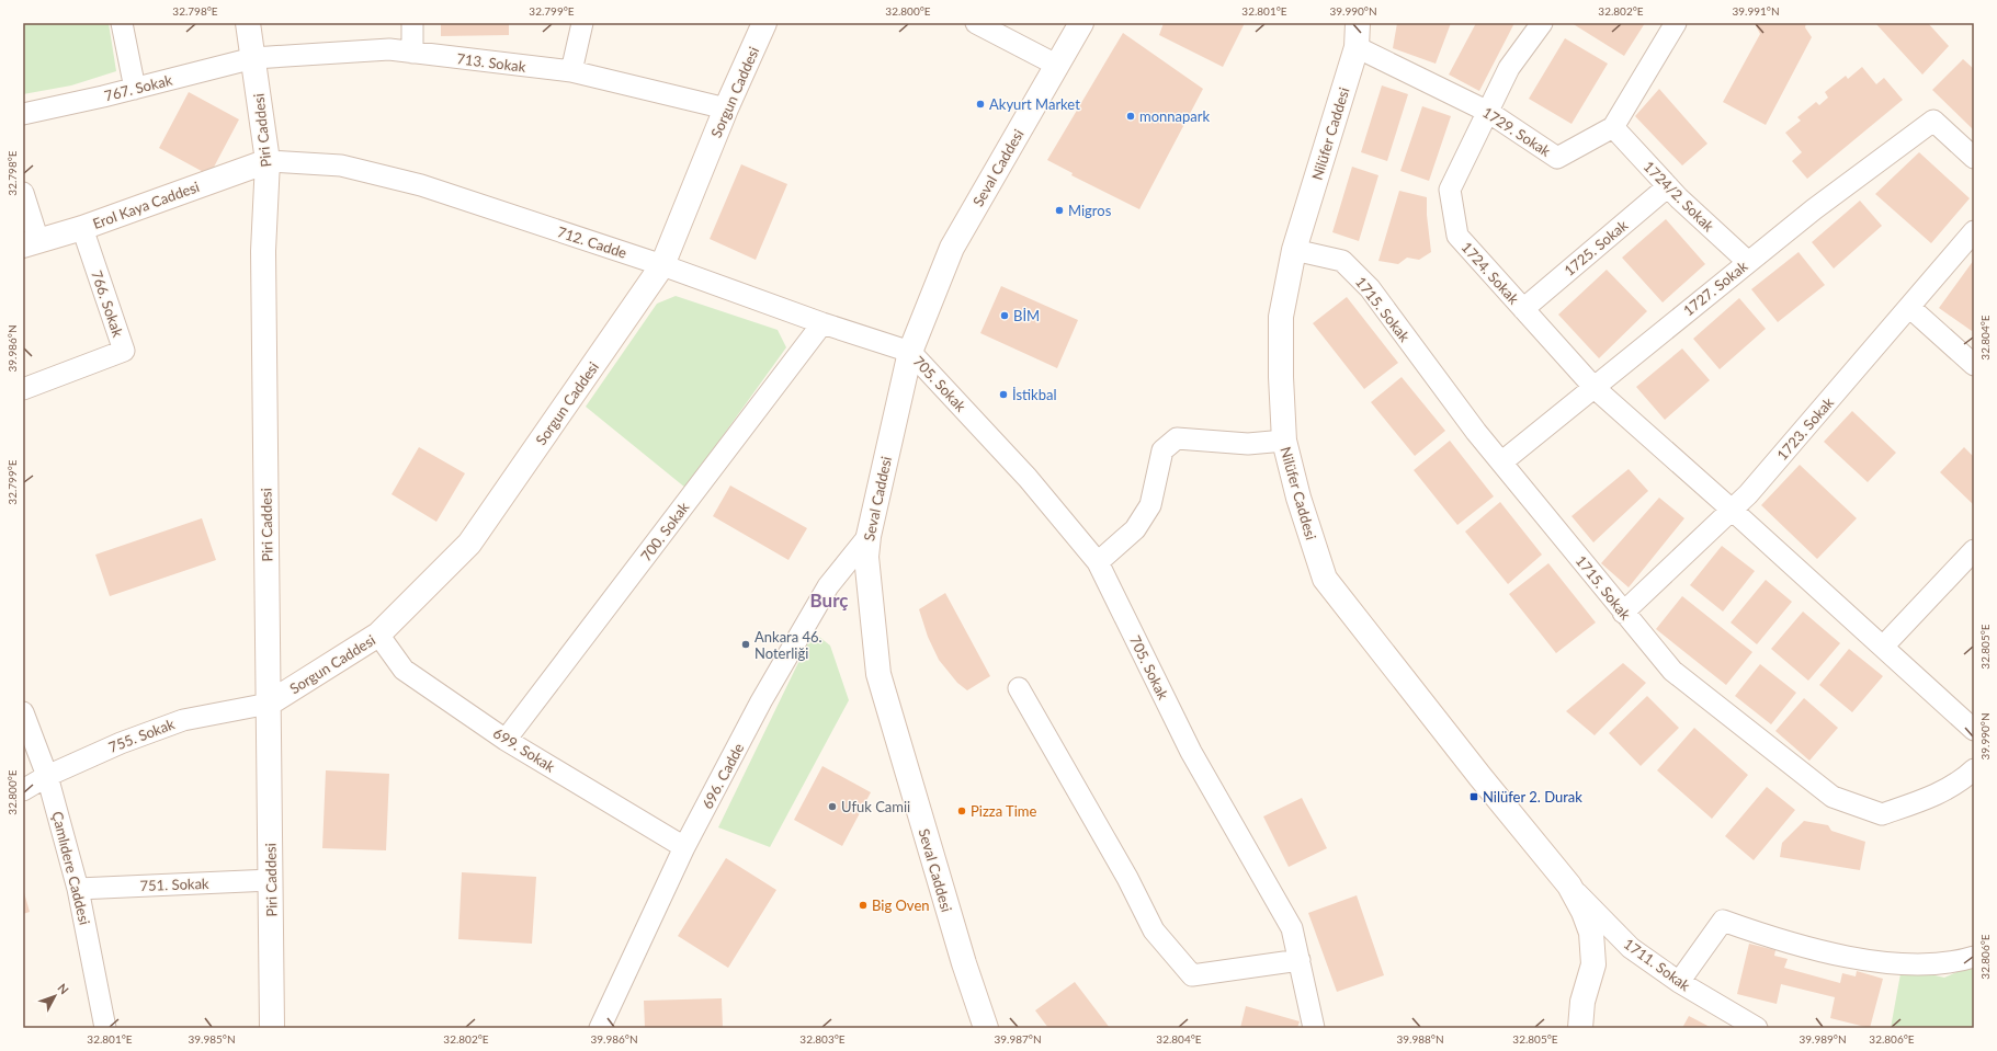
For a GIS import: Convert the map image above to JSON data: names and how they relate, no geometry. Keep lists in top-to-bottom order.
{
  "streets": {
    "street": [
      "713. Sokak",
      "767. Sokak",
      "Sorgun Caddesi",
      "Piri Caddesi",
      "1729. Sokak",
      "Nilüfer Caddesi",
      "Seval Caddesi",
      "1724/2. Sokak",
      "Erol Kaya Caddesi",
      "712. Cadde",
      "1725. Sokak",
      "1724. Sokak",
      "1727. Sokak",
      "766. Sokak",
      "1715. Sokak",
      "705. Sokak",
      "1723. Sokak",
      "700. Sokak",
      "755. Sokak",
      "699. Sokak",
      "696. Cadde",
      "Çamlıdere Caddesi",
      "751. Sokak",
      "1711. Sokak"
    ]
  },
  "crossings": [
    ["713. Sokak", "767. Sokak"],
    ["713. Sokak", "Sorgun Caddesi"],
    ["713. Sokak", "Piri Caddesi"],
    ["767. Sokak", "Piri Caddesi"],
    ["Sorgun Caddesi", "Piri Caddesi"],
    ["Sorgun Caddesi", "712. Cadde"],
    ["Sorgun Caddesi", "755. Sokak"],
    ["Sorgun Caddesi", "699. Sokak"],
    ["Piri Caddesi", "Erol Kaya Caddesi"],
    ["Piri Caddesi", "712. Cadde"],
    ["Piri Caddesi", "755. Sokak"],
    ["Piri Caddesi", "751. Sokak"],
    ["1729. Sokak", "Nilüfer Caddesi"],
    ["1729. Sokak", "1724/2. Sokak"],
    ["1729. Sokak", "1724. Sokak"],
    ["Nilüfer Caddesi", "1715. Sokak"],
    ["Nilüfer Caddesi", "1711. Sokak"],
    ["Seval Caddesi", "712. Cadde"],
    ["Seval Caddesi", "705. Sokak"],
    ["Seval Caddesi", "696. Cadde"],
    ["1724/2. Sokak", "1725. Sokak"],
    ["1724/2. Sokak", "1727. Sokak"],
    ["Erol Kaya Caddesi", "712. Cadde"],
    ["Erol Kaya Caddesi", "766. Sokak"],
    ["712. Cadde", "705. Sokak"],
    ["712. Cadde", "700. Sokak"],
    ["1725. Sokak", "1724. Sokak"],
    ["1724. Sokak", "1727. Sokak"],
    ["1724. Sokak", "1723. Sokak"],
    ["1727. Sokak", "1715. Sokak"],
    ["1715. Sokak", "1723. Sokak"],
    ["700. Sokak", "699. Sokak"],
    ["755. Sokak", "Çamlıdere Caddesi"],
    ["699. Sokak", "696. Cadde"],
    ["Çamlıdere Caddesi", "751. Sokak"]
  ],
  "districts": ["Burç"],
  "places": {
    "other": [
      "Akyurt Market",
      "monnapark",
      "Migros",
      "BİM",
      "İstikbal",
      "Ankara 46. Noterliği",
      "Ufuk Camii",
      "Pizza Time",
      "Big Oven"
    ],
    "transit": ["Nilüfer 2. Durak"]
  },
  "north": "top right",
  "coordinates": [
    "32.798°E",
    "32.799°E",
    "32.800°E",
    "32.801°E",
    "39.990°N",
    "32.802°E",
    "39.991°N",
    "32.804°E",
    "39.986°N",
    "32.805°E",
    "32.806°E",
    "39.985°N",
    "32.803°E",
    "39.987°N",
    "39.988°N",
    "39.989°N"
  ]
}
